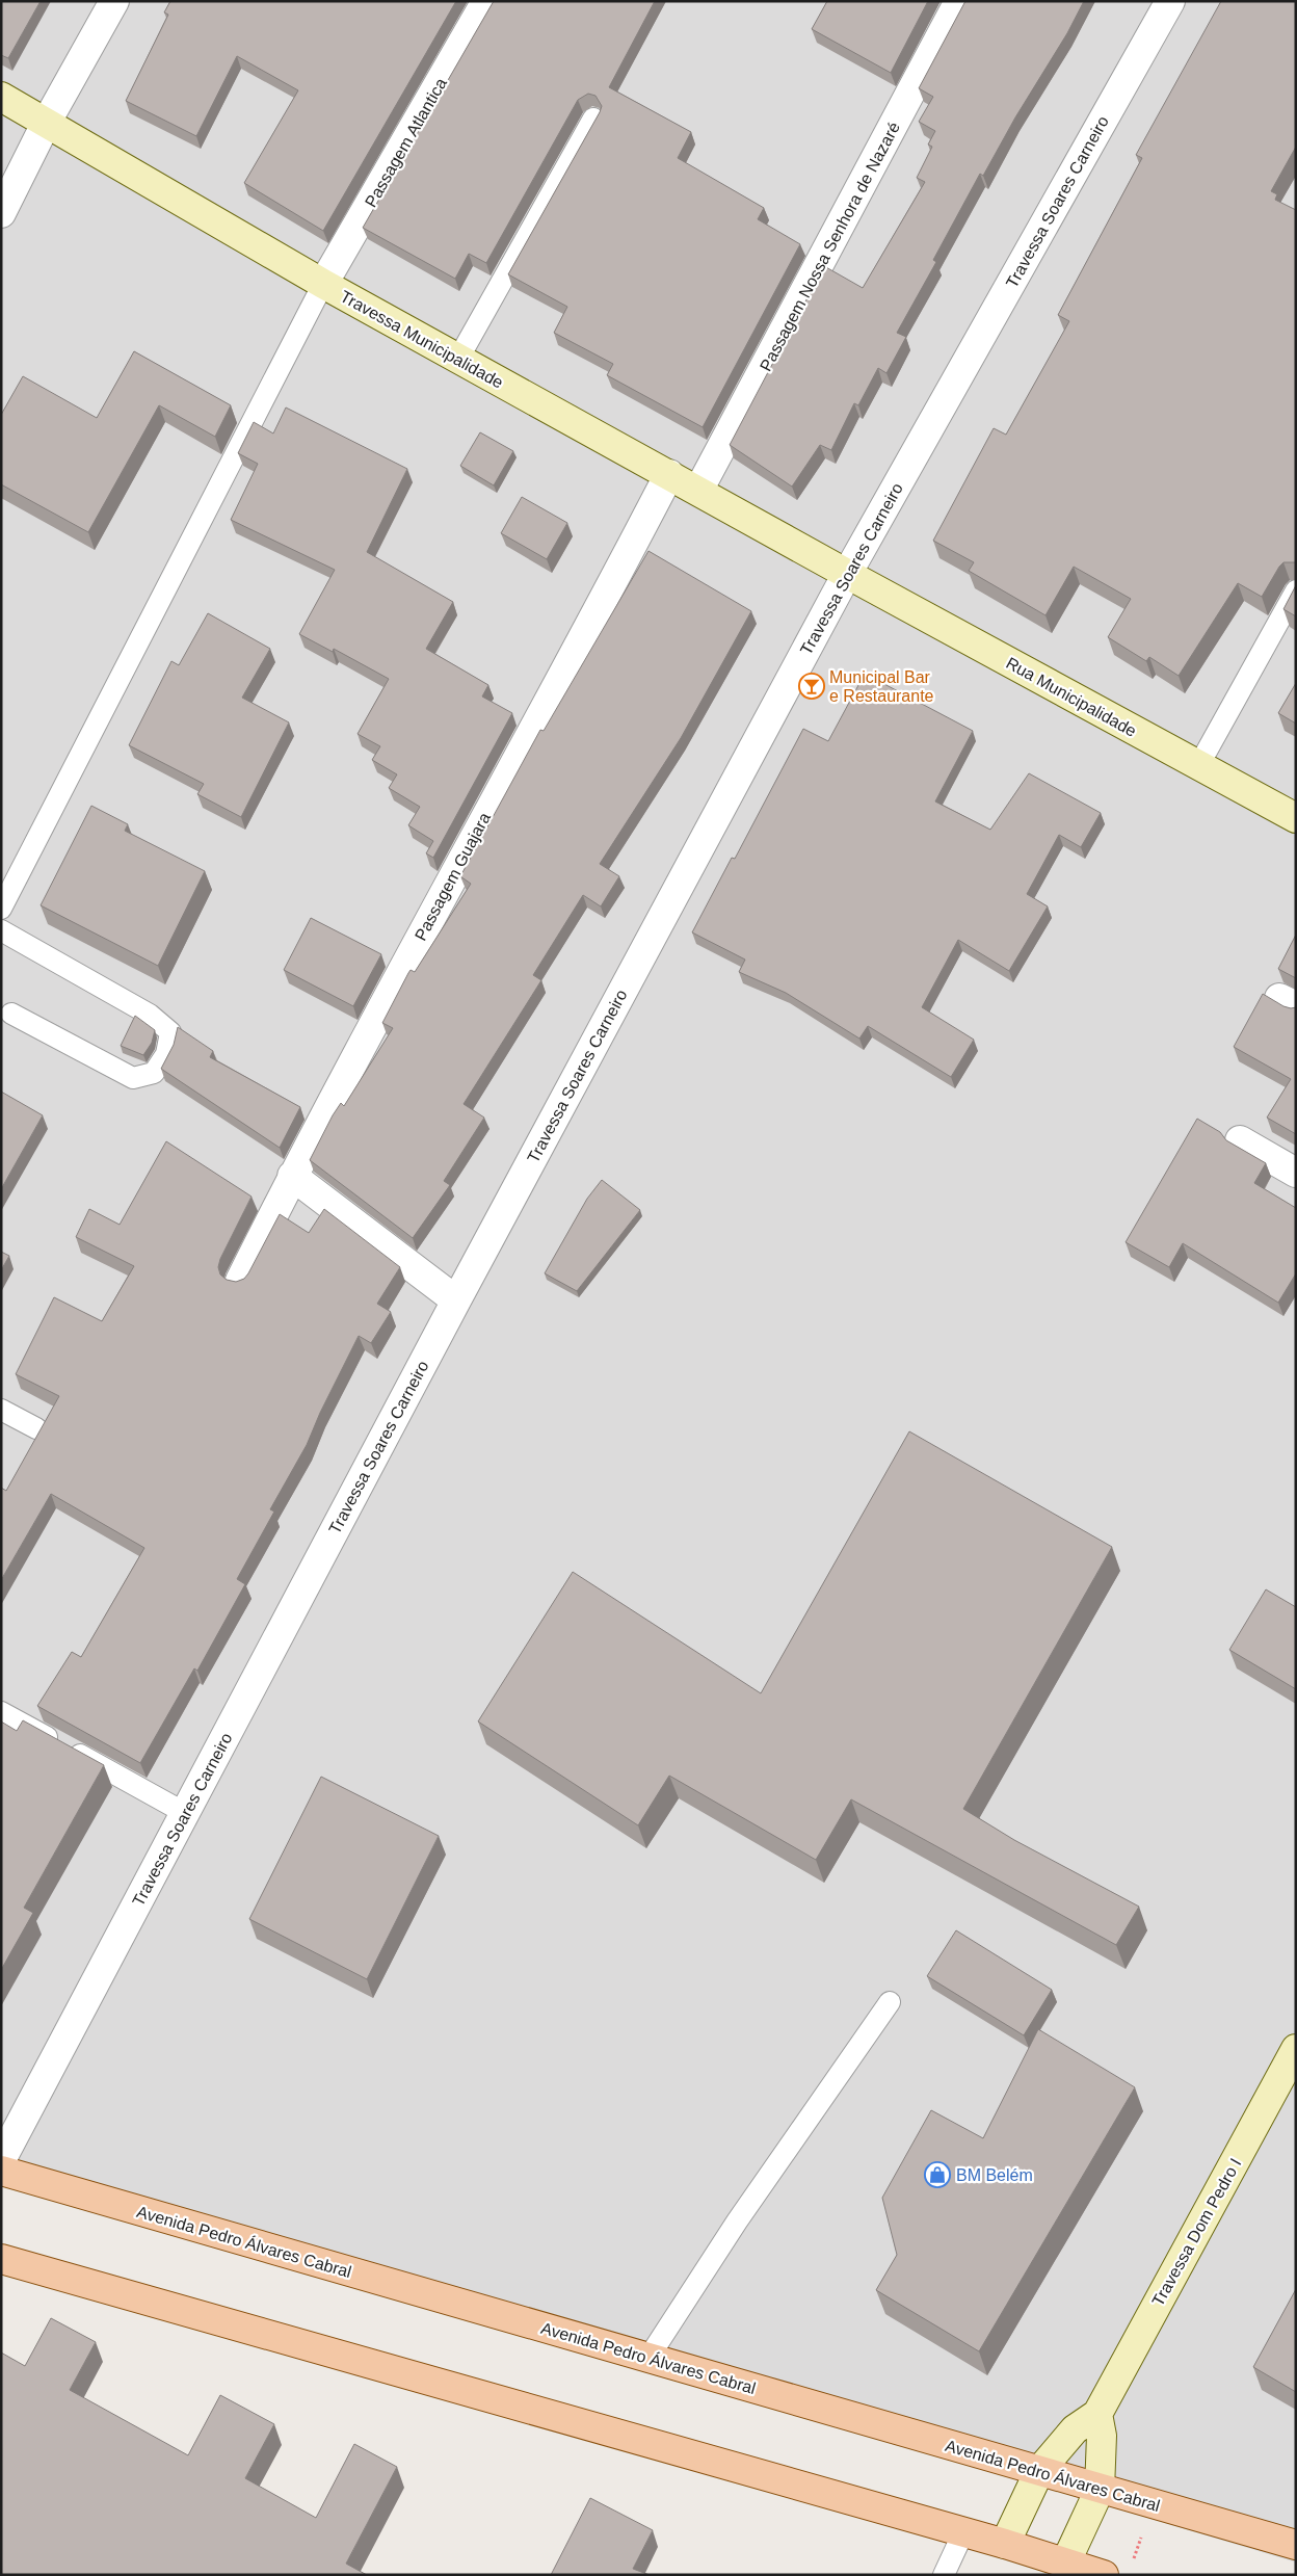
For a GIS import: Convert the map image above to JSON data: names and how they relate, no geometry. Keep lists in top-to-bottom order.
{
  "streets": {
    "main road": ["Avenida Pedro Álvares Cabral"],
    "street": [
      "Passagem Atlantica",
      "Travessa Soares Carneiro",
      "Passagem Nossa Senhora de Nazaré",
      "Travessa Municipalidade",
      "Rua Municipalidade",
      "Passagem Guajara",
      "Travessa Dom Pedro I"
    ]
  },
  "crossings": [
    ["Passagem Atlantica", "Travessa Municipalidade"],
    ["Travessa Soares Carneiro", "Travessa Municipalidade"],
    ["Travessa Soares Carneiro", "Rua Municipalidade"],
    ["Passagem Nossa Senhora de Nazaré", "Travessa Municipalidade"],
    ["Travessa Municipalidade", "Rua Municipalidade"],
    ["Travessa Municipalidade", "Passagem Guajara"],
    ["Travessa Dom Pedro I", "Avenida Pedro Álvares Cabral"]
  ],
  "places": {
    "bar": ["Municipal Bar e Restaurante"],
    "shop": ["BM Belém"]
  }
}
